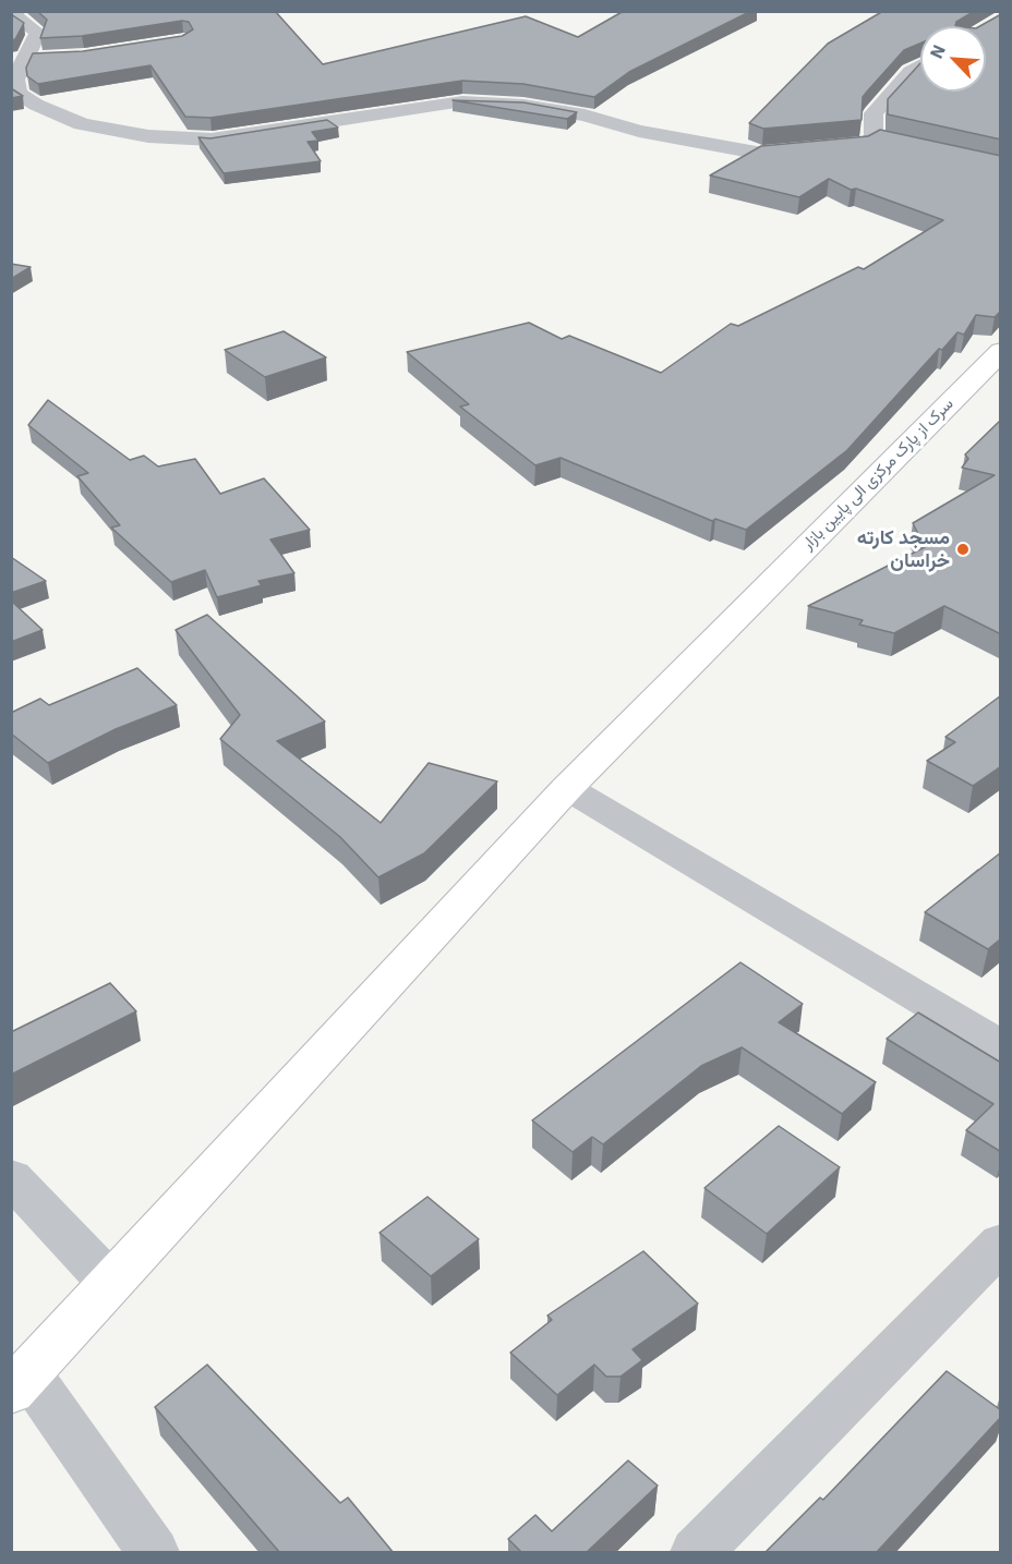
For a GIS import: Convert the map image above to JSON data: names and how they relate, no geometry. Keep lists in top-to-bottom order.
{
  "streets": {
    "main road": ["سرک از پارک مرکزی الی پایین بازار"]
  },
  "places": ["مسجد کارته خراسان"],
  "north": "top left"
}
